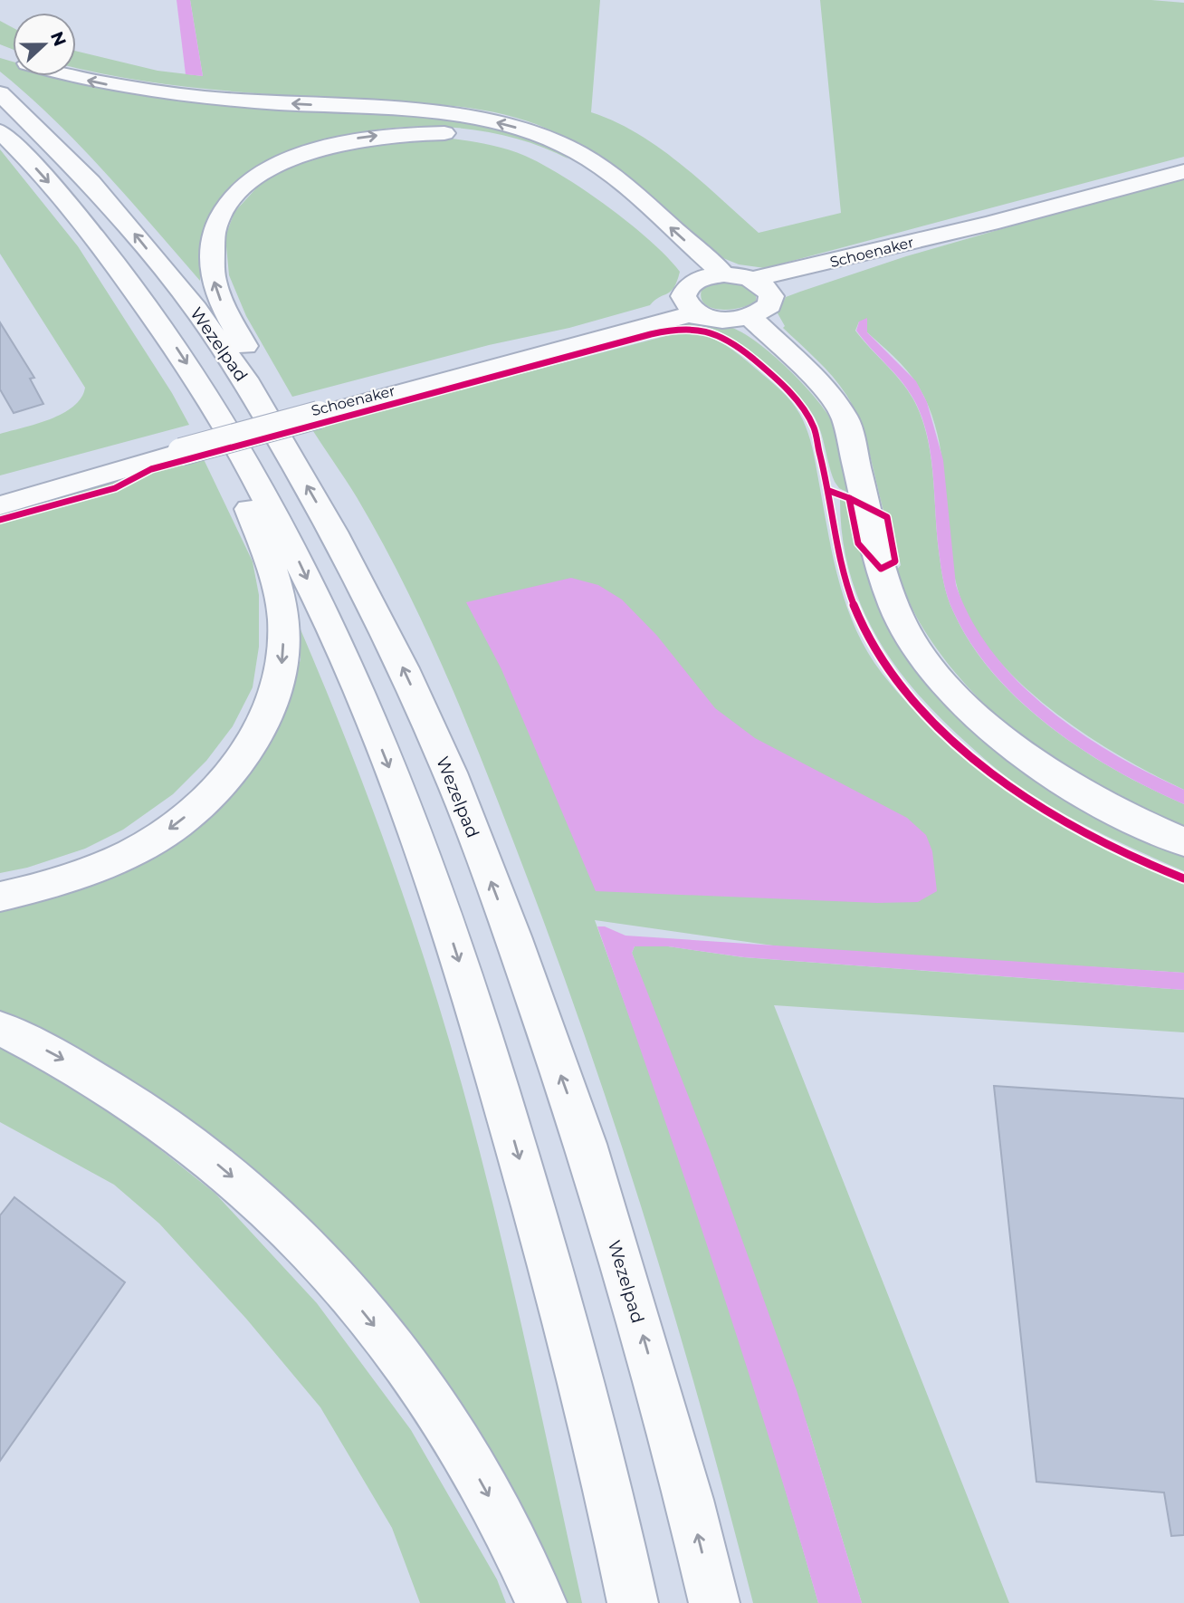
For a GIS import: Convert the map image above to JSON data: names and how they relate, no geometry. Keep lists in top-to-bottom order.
{
  "streets": {
    "main road": ["Schoenaker", "Wezelpad"]
  },
  "north": "right"
}
